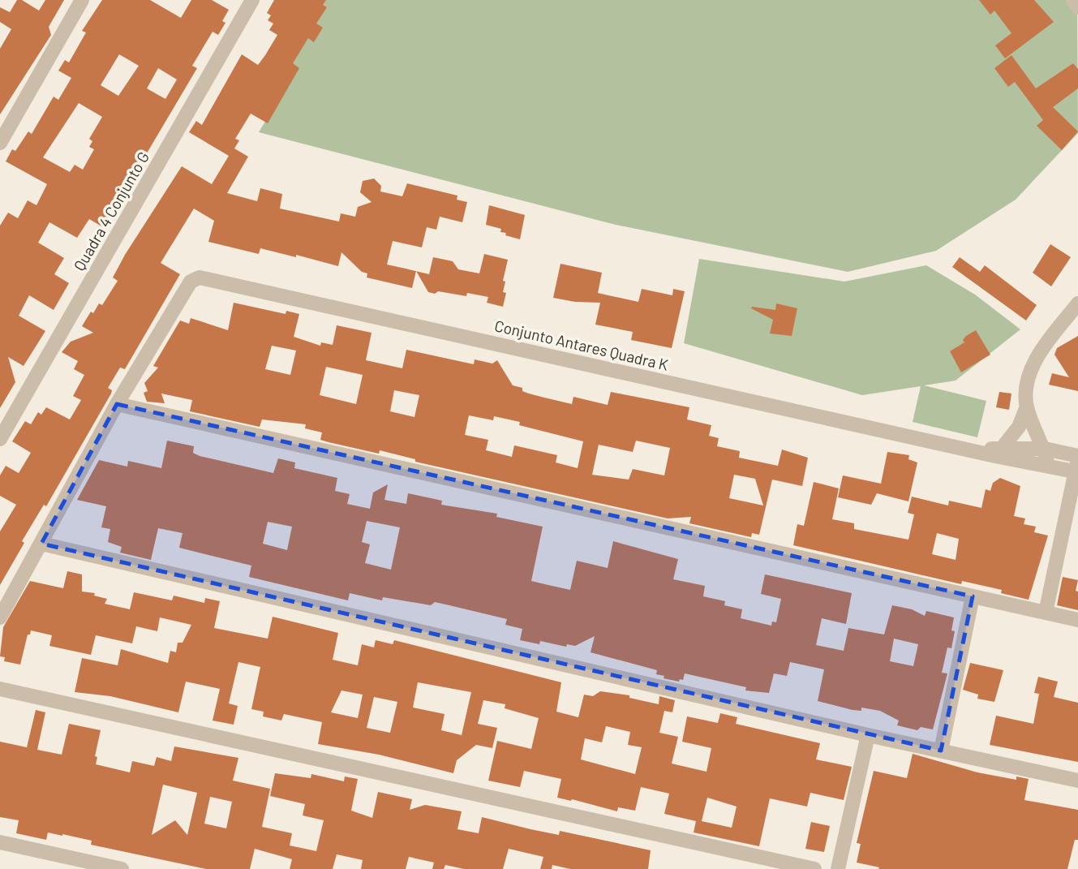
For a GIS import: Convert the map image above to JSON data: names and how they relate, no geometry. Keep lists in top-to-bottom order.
{
  "streets": {
    "street": ["Quadra 4 Conjunto G", "Conjunto Antares Quadra K"]
  }
}
